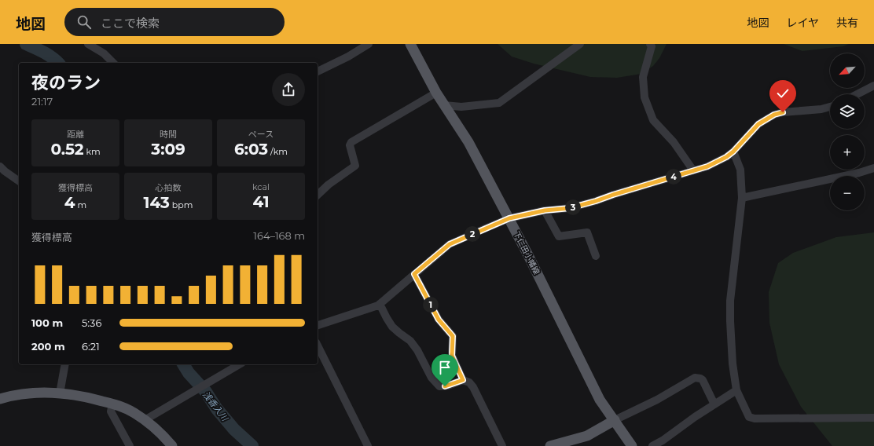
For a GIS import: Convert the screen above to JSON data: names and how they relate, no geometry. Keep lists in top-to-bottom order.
{
  "streets": {
    "main road": ["下仁田小幡線"]
  },
  "water": ["浅香入川"],
  "north": "bottom left",
  "page": {
    "header": "地図",
    "search": "ここで検索",
    "nav": ["地図", "レイヤ", "共有"],
    "map_buttons": ["+", "−"],
    "heading": ["夜のラン", "21:17"],
    "stats": [
      ["距離", "0.52 km"],
      ["時間", "3:09"],
      ["ペース", "6:03 /km"],
      ["獲得標高", "4 m"],
      ["心拍数", "143 bpm"],
      ["kcal", "41"]
    ],
    "pins": [
      "4",
      "3",
      "2",
      "1"
    ],
    "chart": ["獲得標高", "164–168 m"],
    "list": [
      {
        "name": "100 m",
        "note": "5:36"
      },
      {
        "name": "200 m",
        "note": "6:21"
      }
    ]
  }
}
